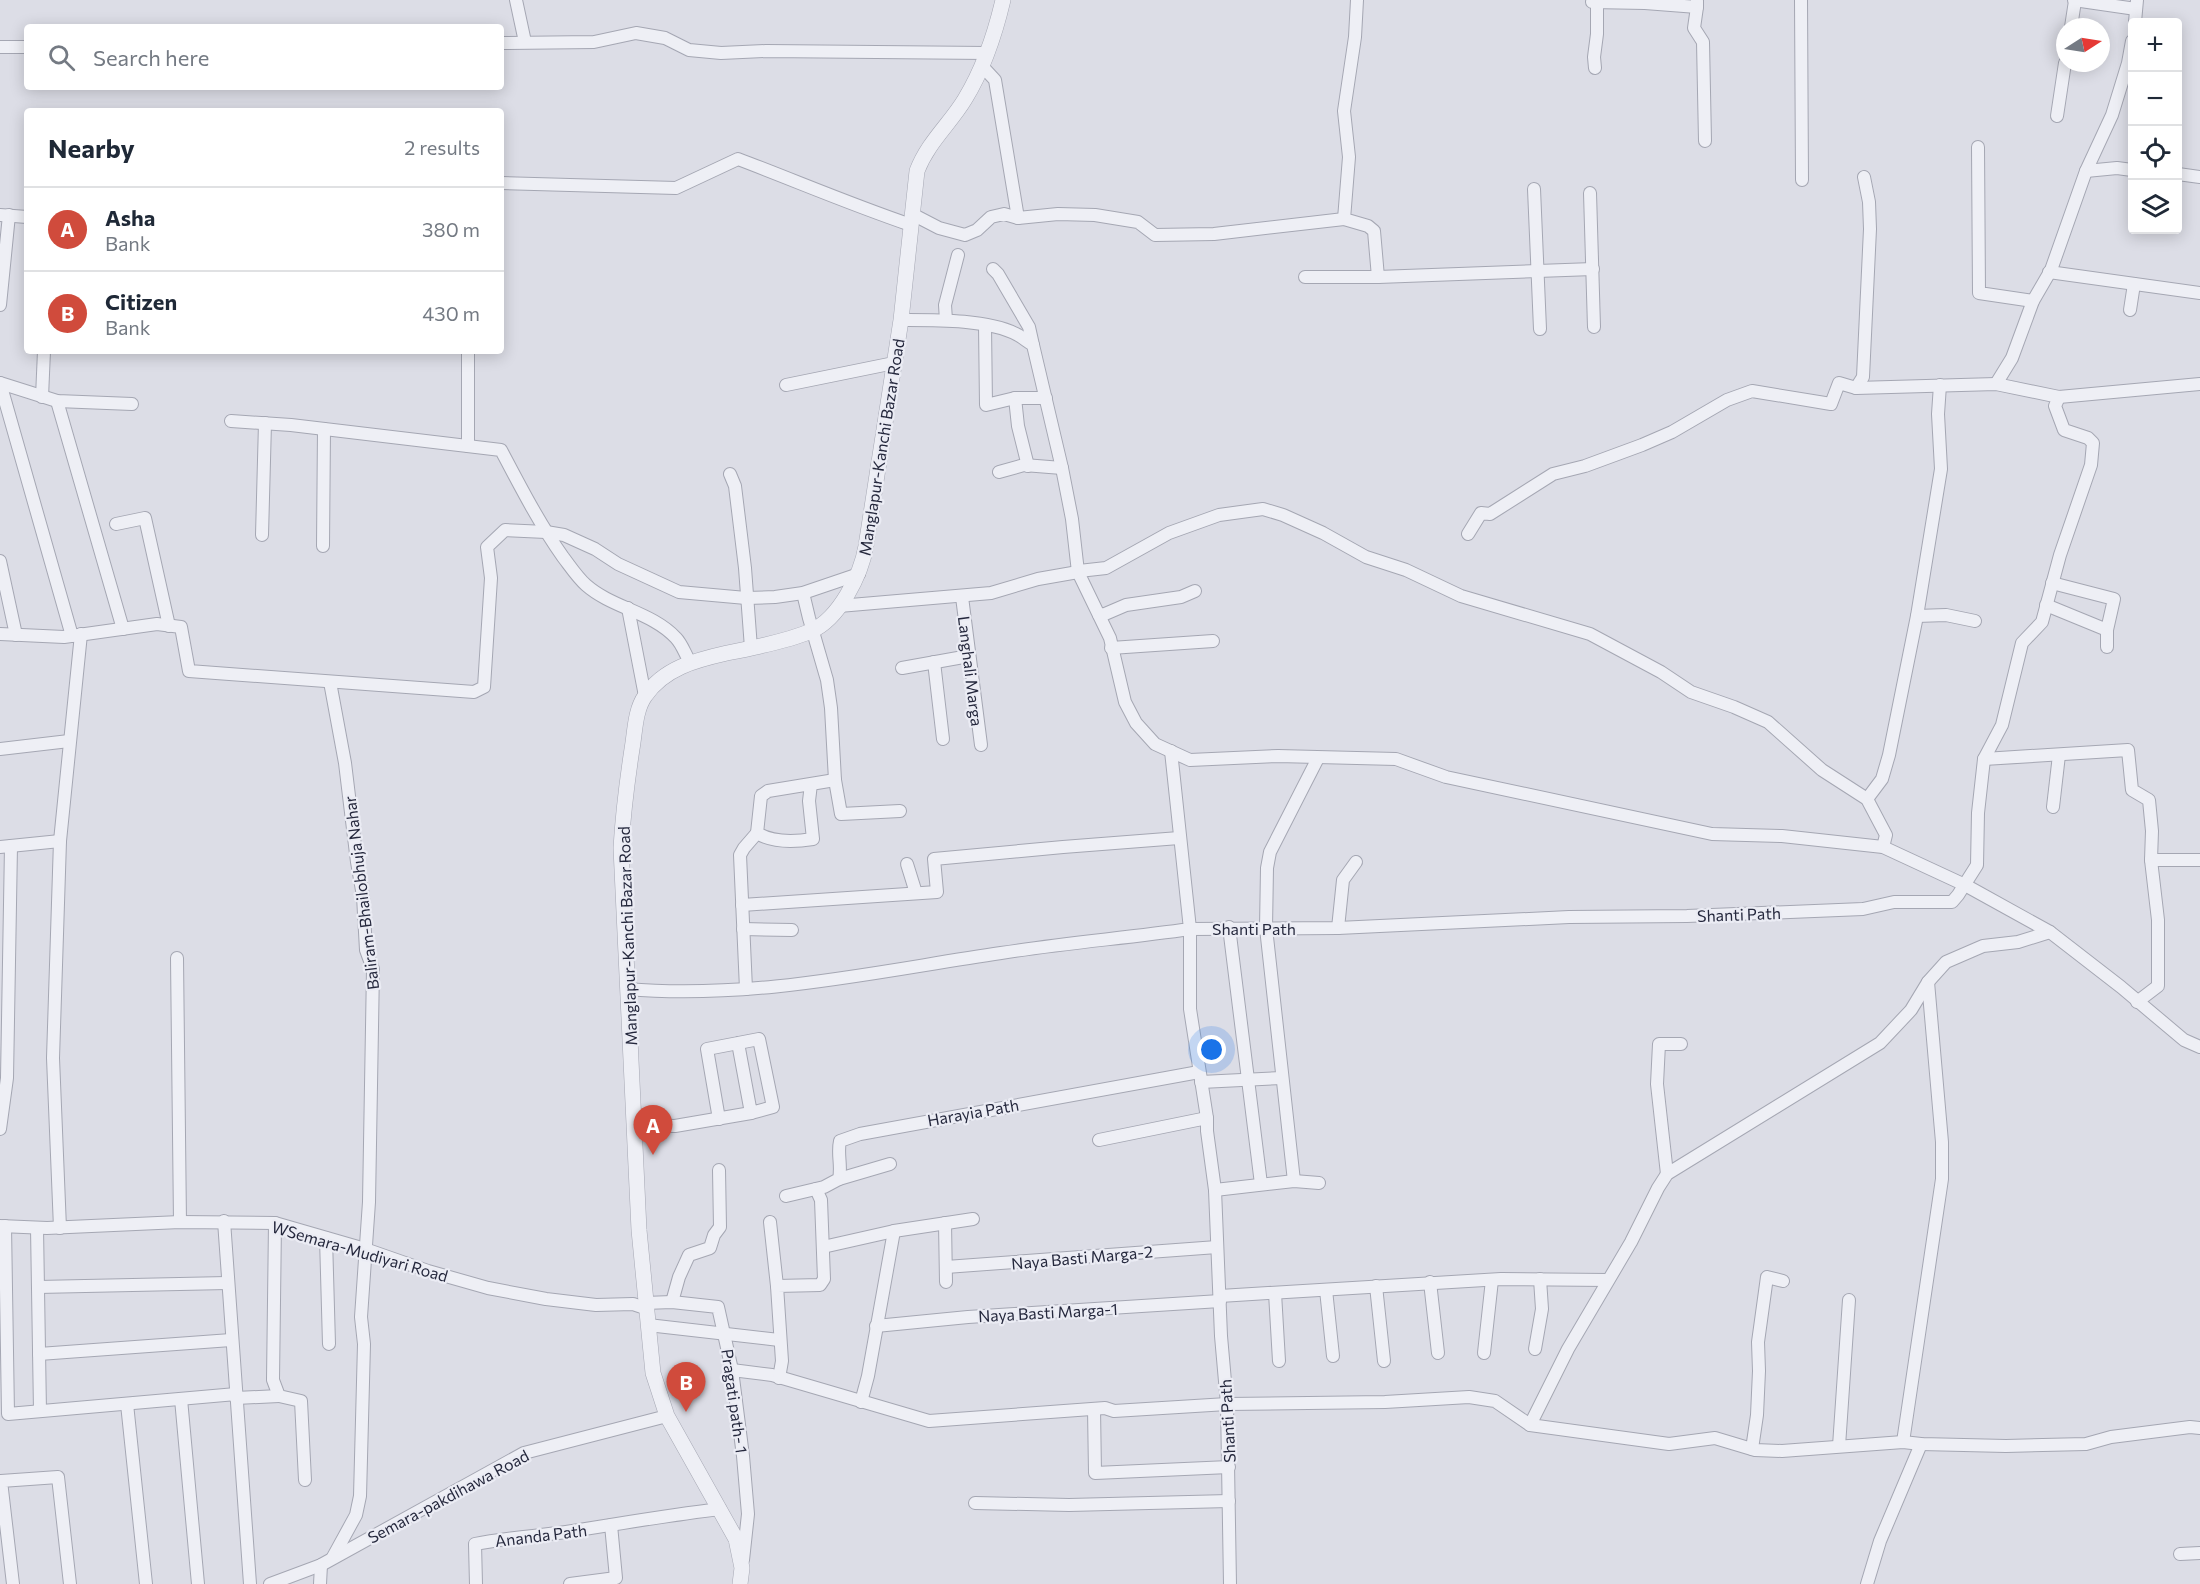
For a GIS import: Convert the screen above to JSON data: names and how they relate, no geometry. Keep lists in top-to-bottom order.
{
  "streets": {
    "street": [
      "Manglapur-Kanchi Bazar Road",
      "Langhali Marga",
      "Baliram-Bhailobhuja Nahar",
      "Shanti Path",
      "Harayia Path",
      "WSemara-Mudiyari Road",
      "Naya Basti Marga-2",
      "Naya Basti Marga-1",
      "Pragati path- 1",
      "Semara-pakdihawa Road",
      "Ananda Path"
    ]
  },
  "crossings": [
    ["Manglapur-Kanchi Bazar Road", "WSemara-Mudiyari Road"],
    ["Manglapur-Kanchi Bazar Road", "Pragati path- 1"],
    ["Manglapur-Kanchi Bazar Road", "Semara-pakdihawa Road"],
    ["Manglapur-Kanchi Bazar Road", "Ananda Path"],
    ["Baliram-Bhailobhuja Nahar", "WSemara-Mudiyari Road"],
    ["Baliram-Bhailobhuja Nahar", "Semara-pakdihawa Road"],
    ["Shanti Path", "Harayia Path"],
    ["Shanti Path", "Naya Basti Marga-2"],
    ["Shanti Path", "Naya Basti Marga-1"],
    ["WSemara-Mudiyari Road", "Pragati path- 1"]
  ],
  "north": "right",
  "page": {
    "map_buttons": ["+", "−"],
    "search": "Search here",
    "heading": ["Nearby", "2 results"],
    "list": [
      {
        "mark": "A",
        "name": "Asha",
        "note": "Bank",
        "value": "380 m"
      },
      {
        "mark": "B",
        "name": "Citizen",
        "note": "Bank",
        "value": "430 m"
      }
    ],
    "pins": ["A", "B"]
  }
}
